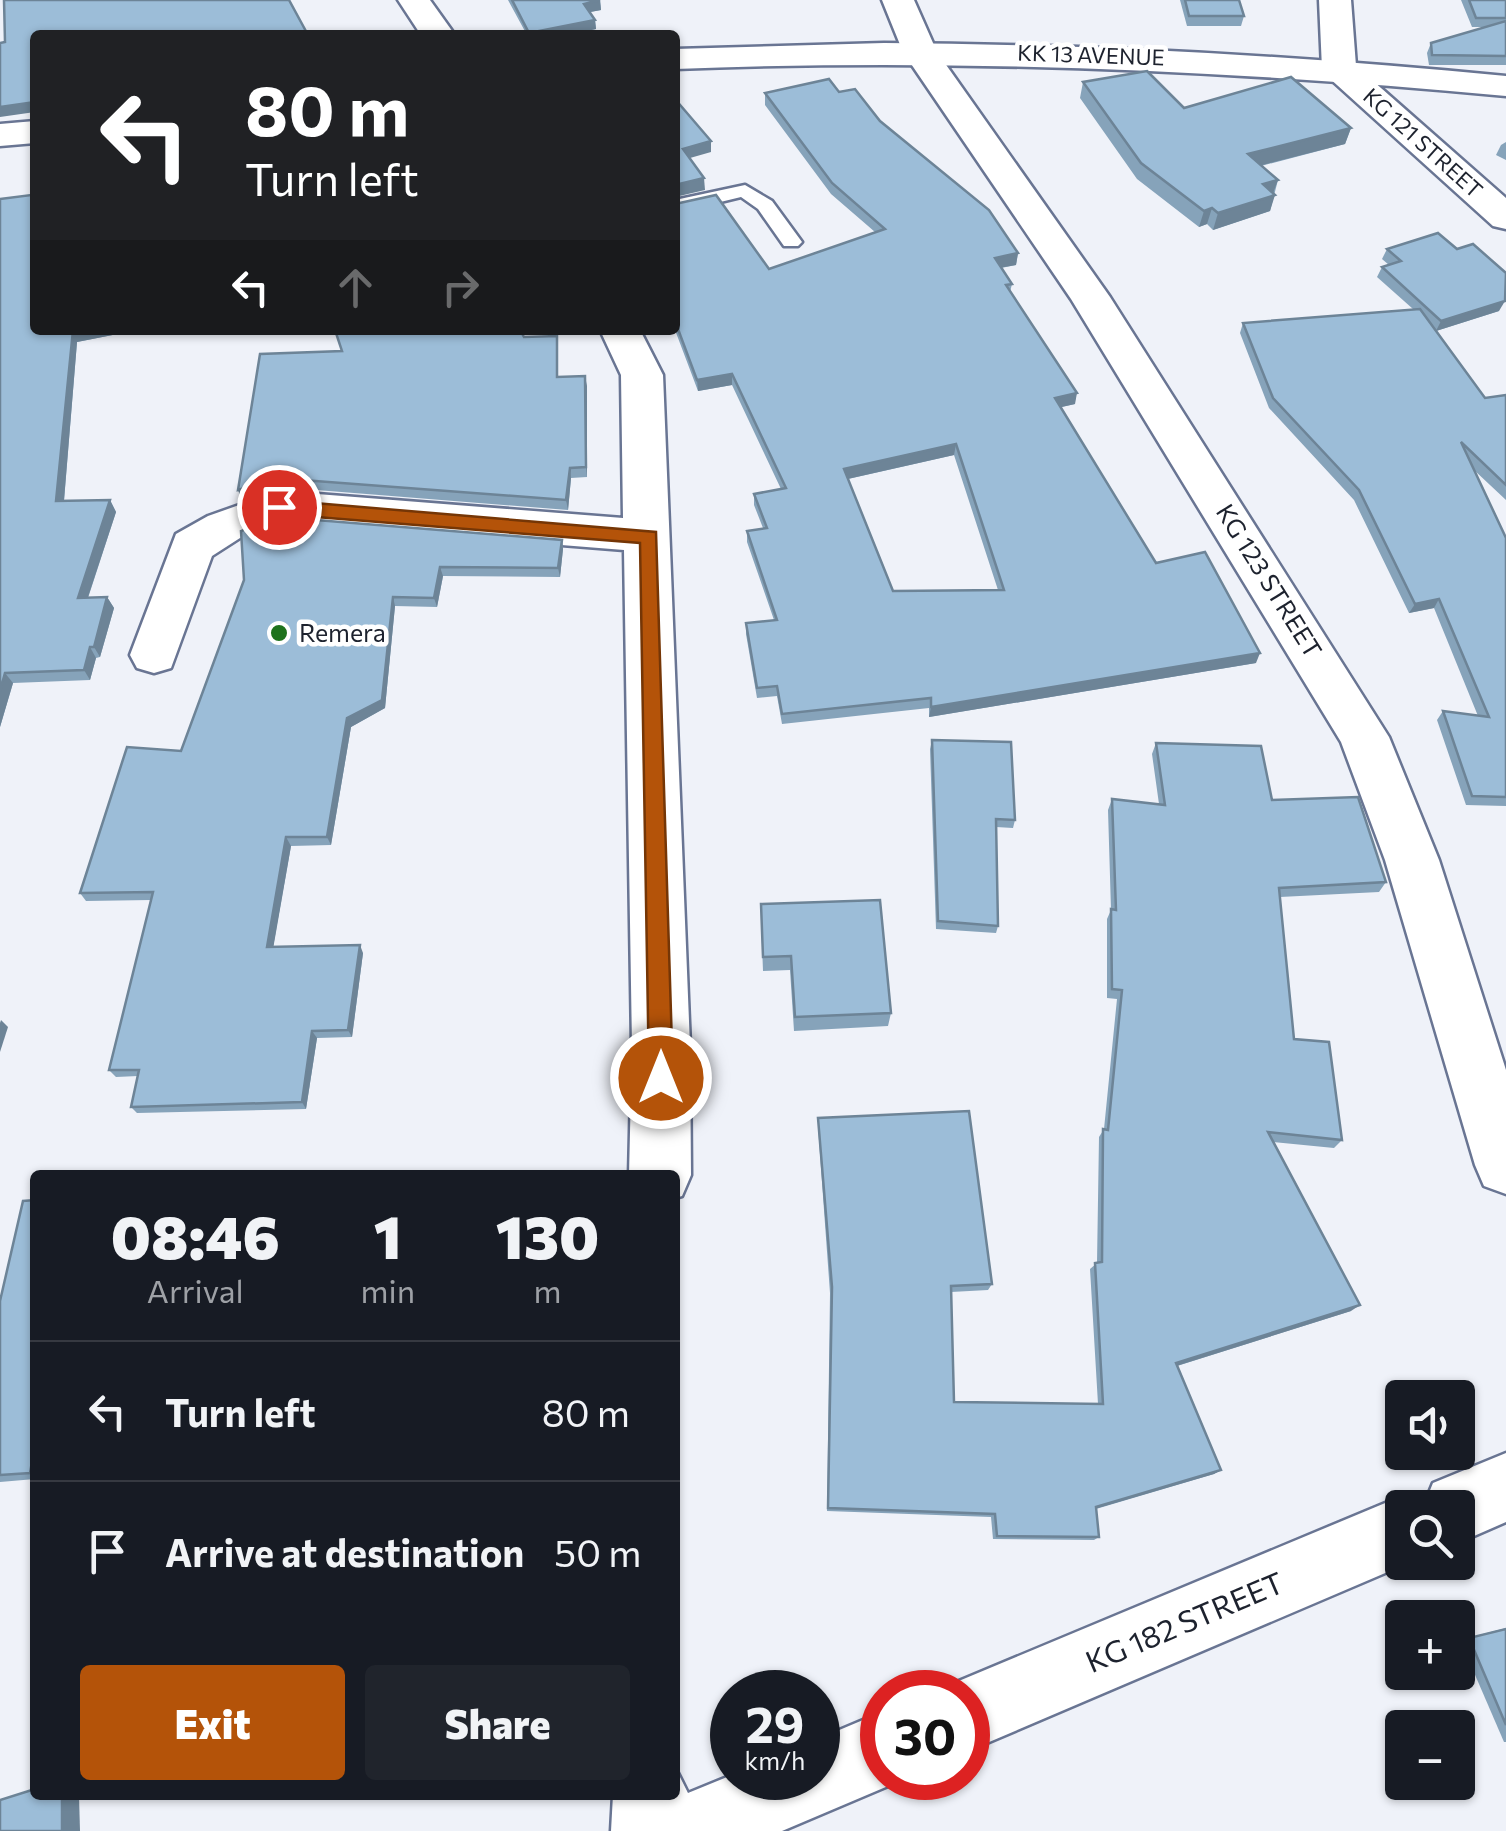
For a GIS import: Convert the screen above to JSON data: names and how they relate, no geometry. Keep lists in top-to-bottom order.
{
  "streets": {
    "street": [
      "KK 13 AVENUE",
      "KG 121 STREET",
      "KG 123 STREET",
      "KG 182 STREET"
    ]
  },
  "crossings": [
    ["KK 13 AVENUE", "KG 121 STREET"],
    ["KK 13 AVENUE", "KG 123 STREET"]
  ],
  "places": ["Remera"],
  "page": {
    "turn": ["80 m", "Turn left"],
    "eta": [
      "08:46",
      "Arrival",
      "1",
      "min",
      "130",
      "m"
    ],
    "list": [
      {
        "name": "Turn left",
        "value": "80 m"
      },
      {
        "name": "Arrive at destination",
        "value": "50 m"
      }
    ],
    "map_buttons": ["+", "−"],
    "buttons": ["Exit", "Share"],
    "speed": "29 km/h",
    "limit": "30"
  }
}
